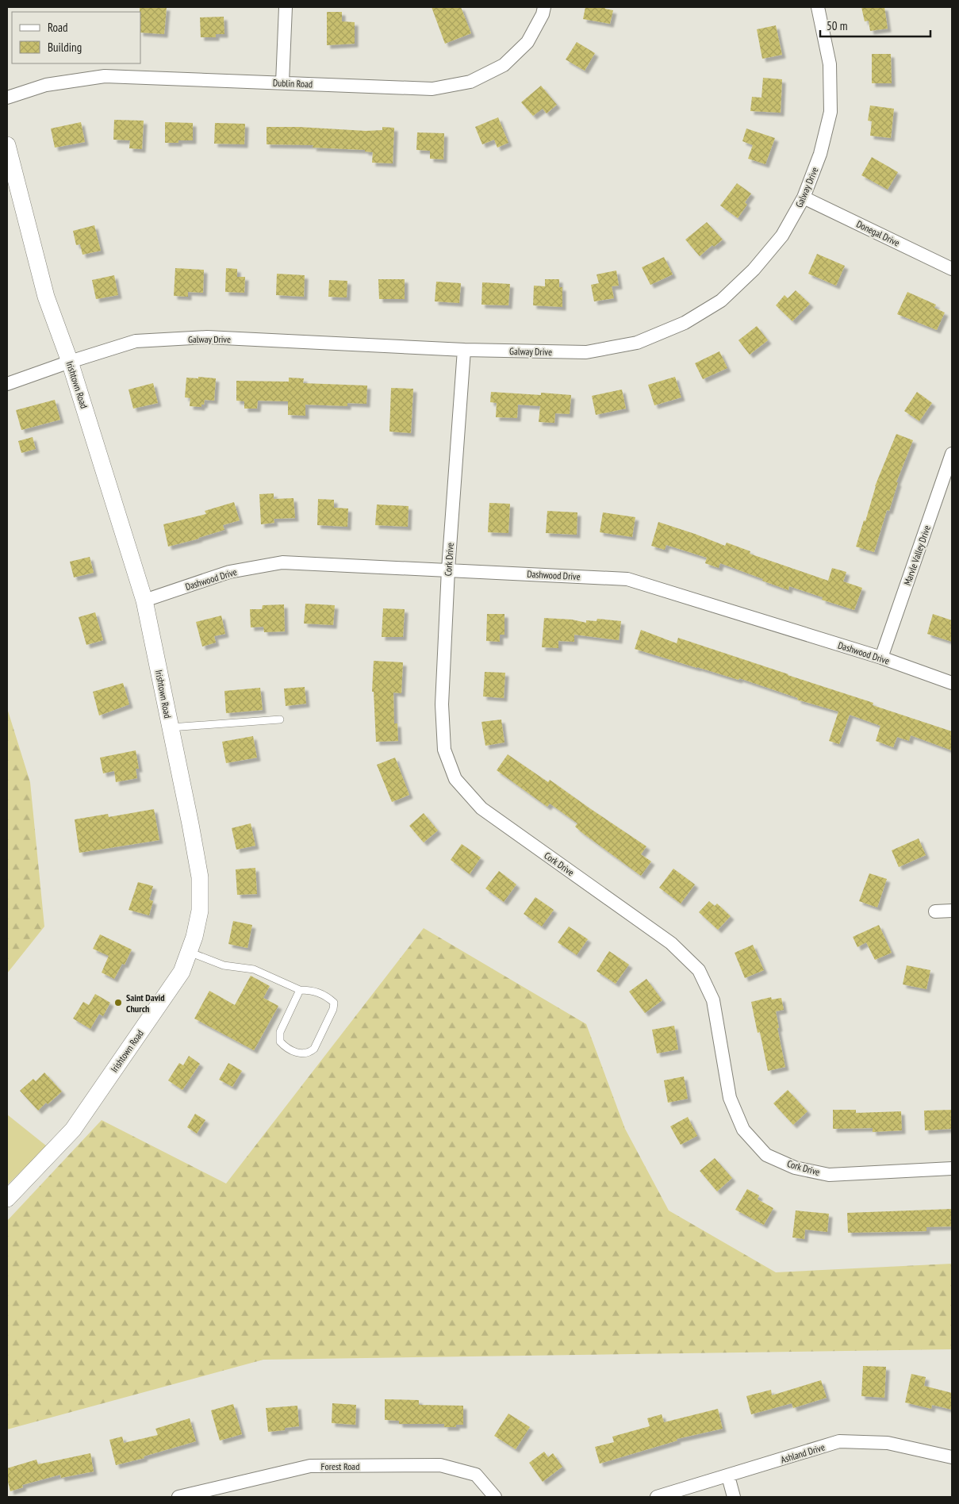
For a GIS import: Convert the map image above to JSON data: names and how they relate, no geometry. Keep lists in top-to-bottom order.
{
  "streets": {
    "street": [
      "Dublin Road",
      "Galway Drive",
      "Donegal Drive",
      "Irishtown Road",
      "Marvle Valley Drive",
      "Cork Drive",
      "Dashwood Drive",
      "Ashland Drive",
      "Forest Road"
    ]
  },
  "crossings": [
    ["Galway Drive", "Donegal Drive"],
    ["Galway Drive", "Irishtown Road"],
    ["Galway Drive", "Cork Drive"],
    ["Irishtown Road", "Dashwood Drive"],
    ["Marvle Valley Drive", "Dashwood Drive"],
    ["Cork Drive", "Dashwood Drive"]
  ],
  "places": ["Saint David Church"],
  "legend": ["Road", "Building"],
  "scale_bar": "50 m"
}
